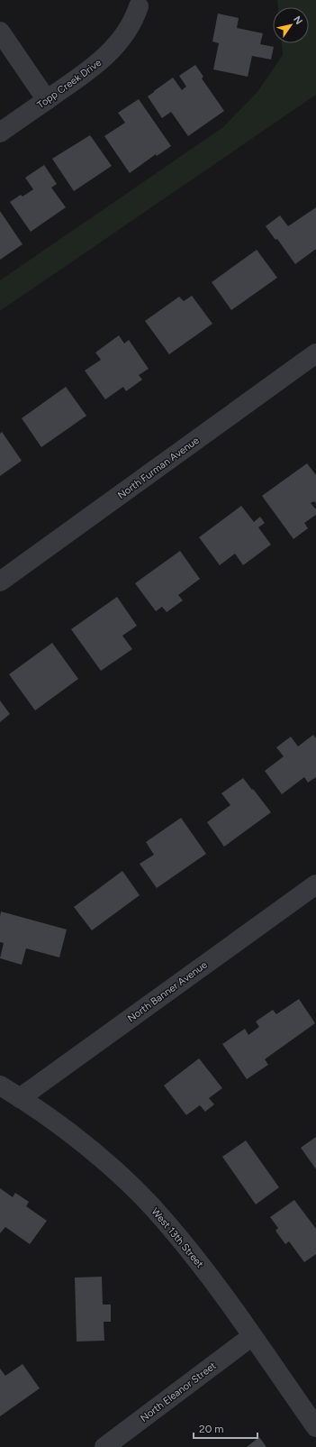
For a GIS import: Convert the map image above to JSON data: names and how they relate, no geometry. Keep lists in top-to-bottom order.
{
  "streets": {
    "street": [
      "Topp Creek Drive",
      "North Furman Avenue",
      "North Banner Avenue",
      "West 13th Street",
      "North Eleanor Street"
    ]
  },
  "crossings": [
    ["North Banner Avenue", "West 13th Street"],
    ["West 13th Street", "North Eleanor Street"]
  ],
  "scale_bar": "20 m",
  "north": "top right"
}
